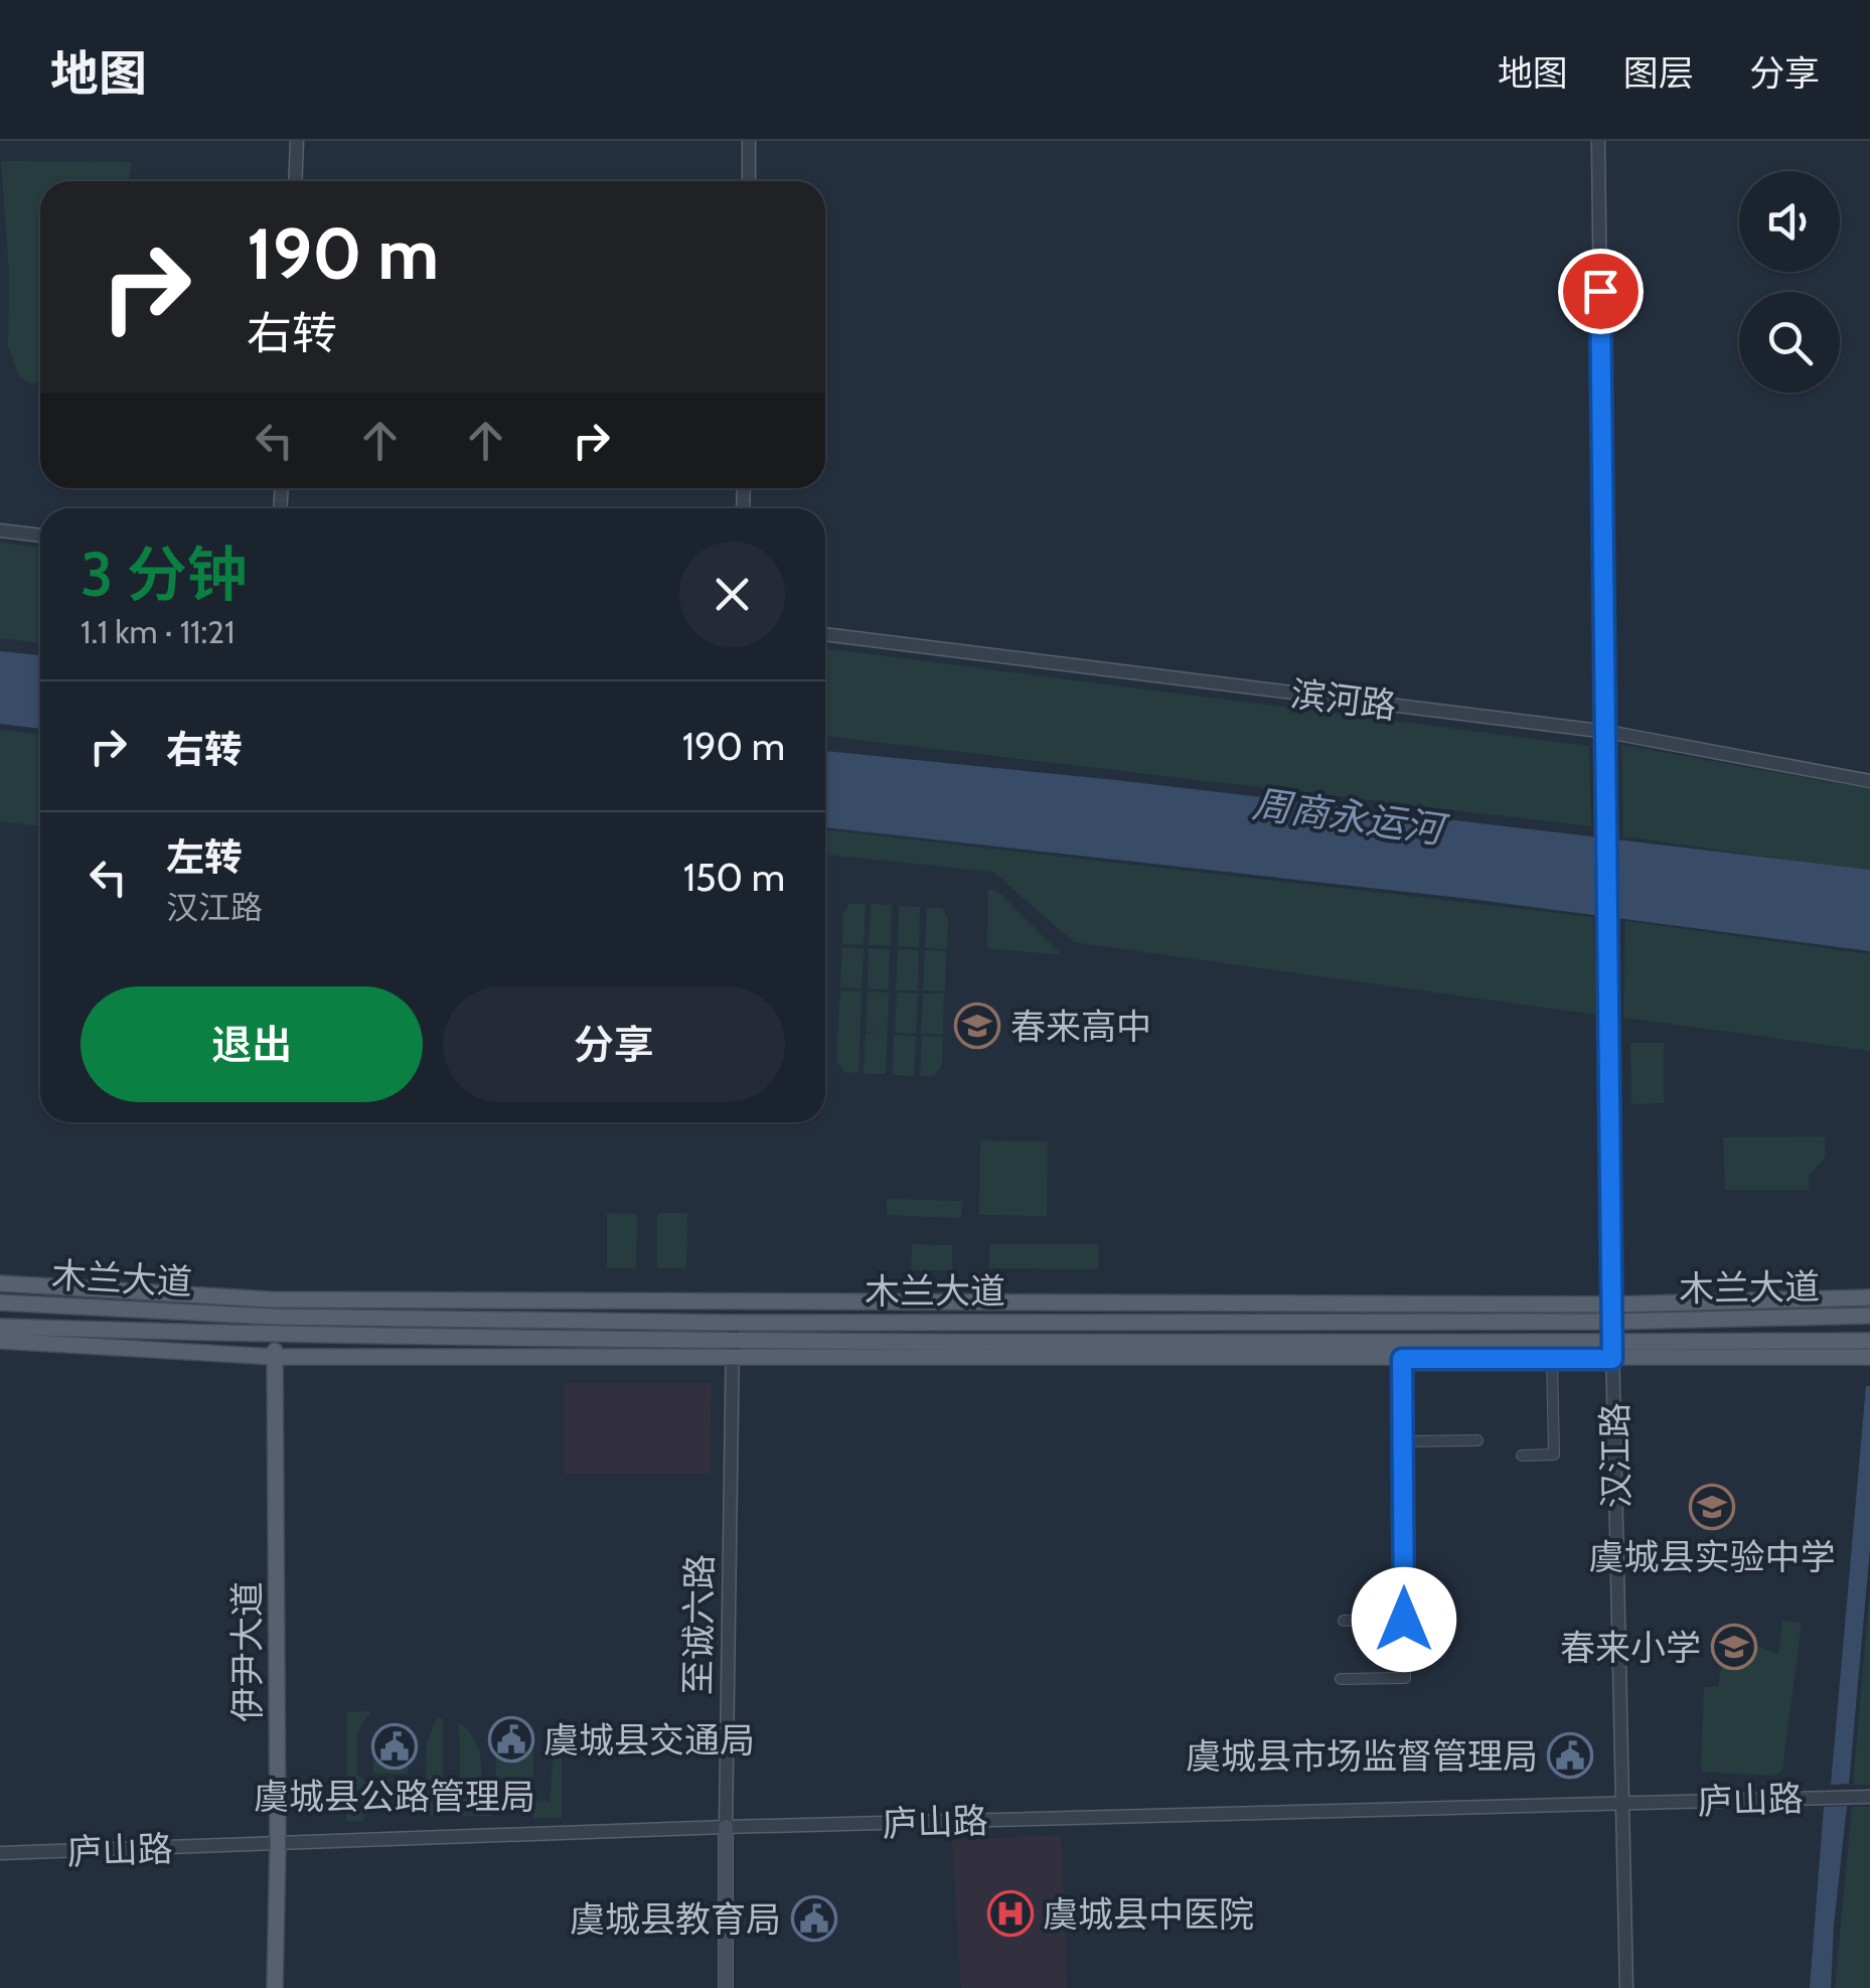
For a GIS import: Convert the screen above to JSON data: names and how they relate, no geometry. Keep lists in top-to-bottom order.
{
  "streets": {
    "main road": ["木兰大道", "至诚六路", "伊尹大道"],
    "street": ["滨河路", "汉江路", "庐山路"]
  },
  "crossings": [
    ["滨河路", "汉江路"],
    ["木兰大道", "汉江路"],
    ["木兰大道", "至诚六路"],
    ["木兰大道", "伊尹大道"],
    ["汉江路", "庐山路"],
    ["至诚六路", "庐山路"],
    ["伊尹大道", "庐山路"]
  ],
  "water": ["周商永运河"],
  "places": {
    "school or university": ["春来高中", "虞城县实验中学", "春来小学"],
    "public building": [
      "虞城县交通局",
      "虞城县公路管理局",
      "虞城县市场监督管理局",
      "虞城县教育局"
    ],
    "hospital": ["虞城县中医院"]
  },
  "page": {
    "header": "地图",
    "nav": ["地图", "图层", "分享"],
    "turn": ["190 m", "右转"],
    "heading": ["3 分钟", "1.1 km · 11:21"],
    "list": [
      {
        "name": "右转",
        "value": "190 m"
      },
      {
        "name": "左转",
        "note": "汉江路",
        "value": "150 m"
      }
    ],
    "buttons": ["退出", "分享"]
  }
}
